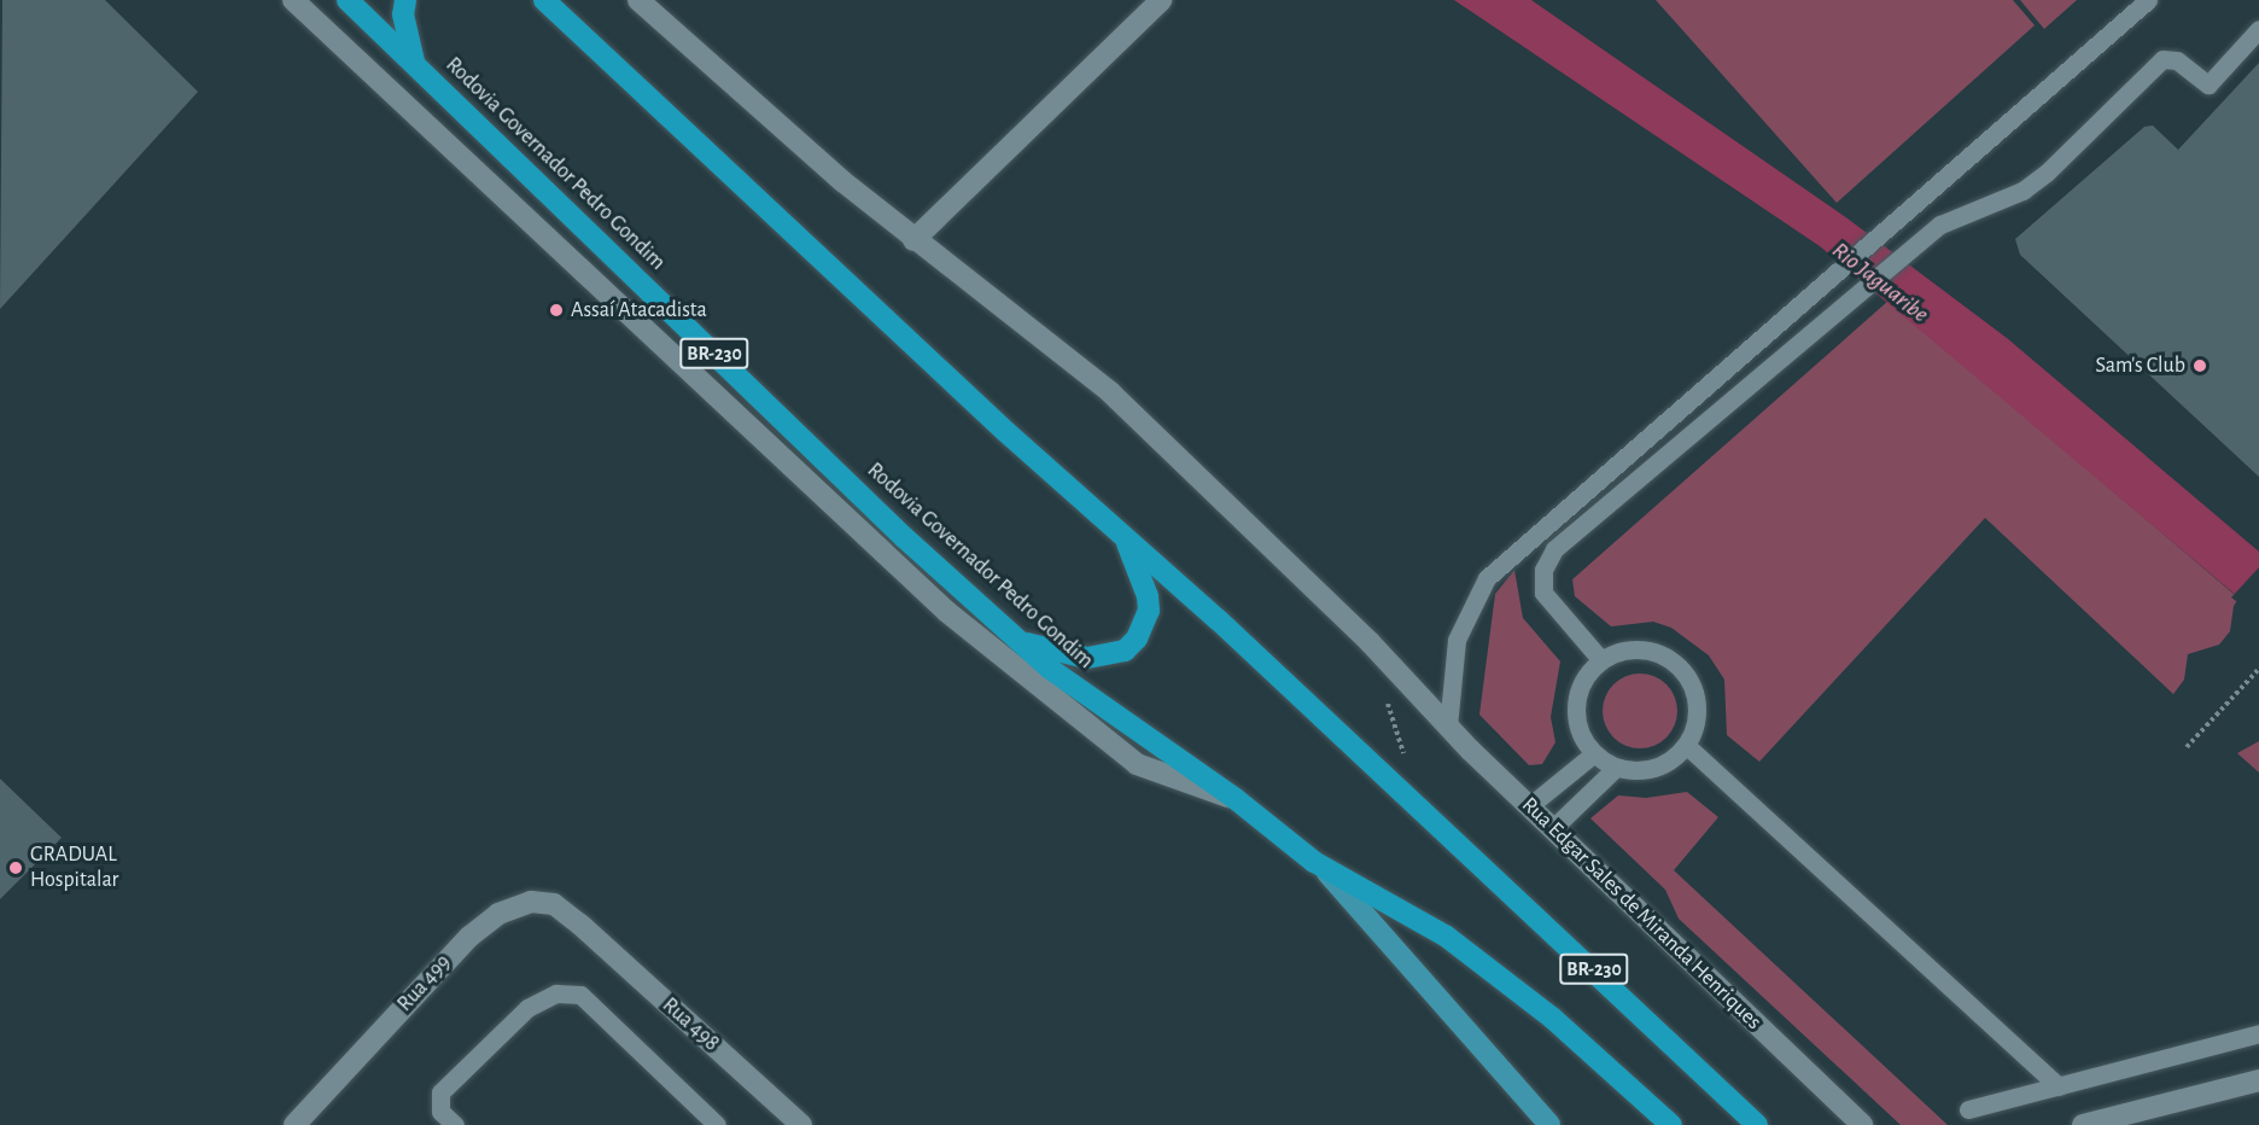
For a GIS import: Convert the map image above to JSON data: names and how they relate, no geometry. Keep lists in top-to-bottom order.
{
  "streets": {
    "highway": ["Rodovia Governador Pedro Gondim", "BR-230"],
    "street": ["Rua Edgar Sales de Miranda Henriques", "Rua 499", "Rua 498"]
  },
  "crossings": [
    ["Rua 499", "Rua 498"]
  ],
  "water": ["Rio Jaguaribe"],
  "places": ["Assaí Atacadista", "Sam's Club", "GRADUAL Hospitalar"]
}
